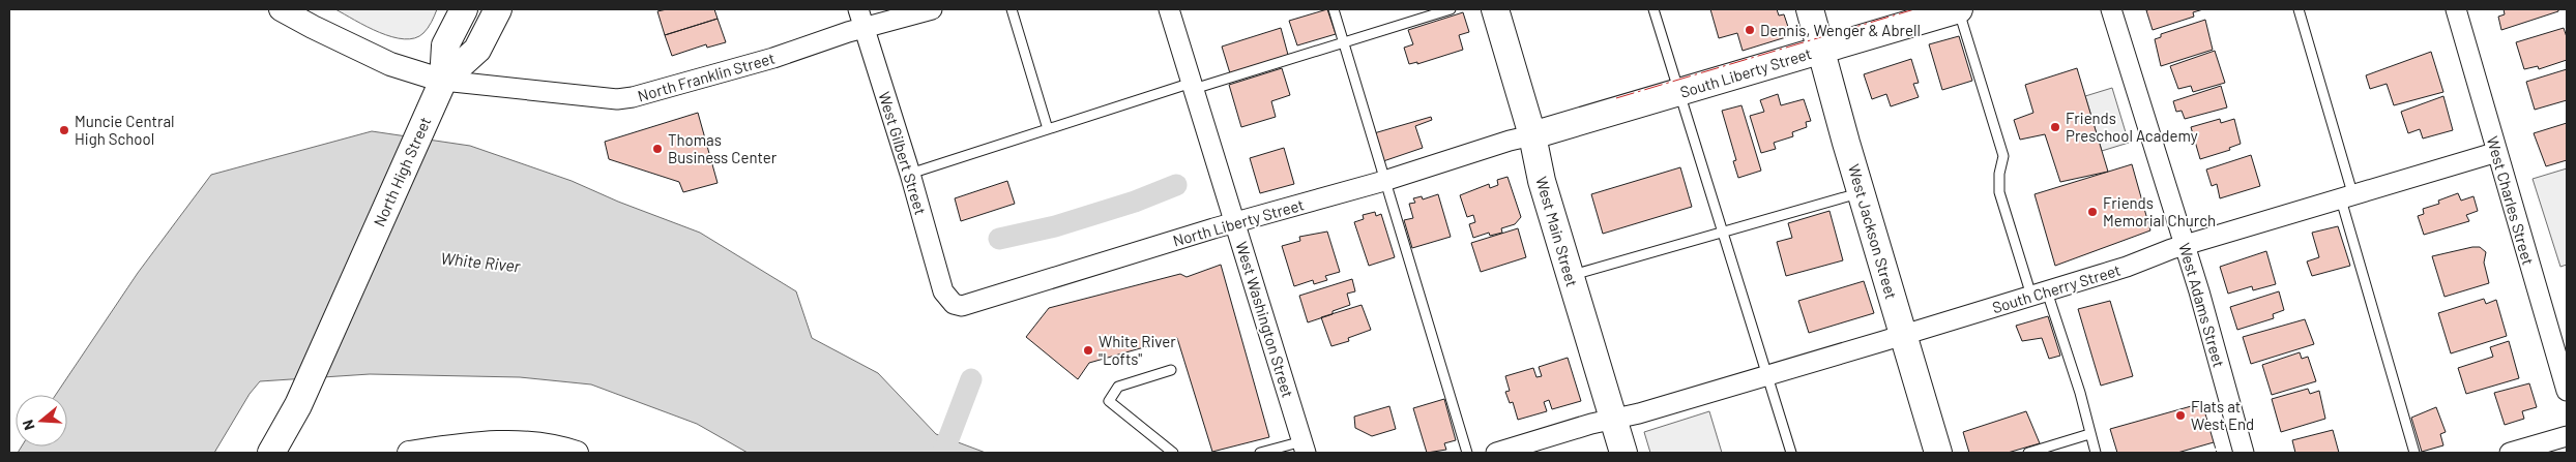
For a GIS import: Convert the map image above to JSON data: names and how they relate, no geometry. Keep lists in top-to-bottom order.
{
  "streets": {
    "main road": [
      "South Liberty Street",
      "North High Street",
      "West Main Street",
      "West Jackson Street"
    ],
    "street": [
      "North Franklin Street",
      "West Gilbert Street",
      "West Charles Street",
      "North Liberty Street",
      "South Cherry Street",
      "West Adams Street",
      "West Washington Street"
    ]
  },
  "crossings": [
    ["South Liberty Street", "North Liberty Street"],
    ["South Liberty Street", "West Main Street"],
    ["South Liberty Street", "West Jackson Street"],
    ["North Franklin Street", "West Gilbert Street"],
    ["North Franklin Street", "North High Street"],
    ["West Gilbert Street", "North Liberty Street"],
    ["West Charles Street", "South Cherry Street"],
    ["North Liberty Street", "West Main Street"],
    ["North Liberty Street", "West Washington Street"],
    ["West Main Street", "South Cherry Street"],
    ["West Jackson Street", "South Cherry Street"],
    ["South Cherry Street", "West Adams Street"]
  ],
  "water": ["White River"],
  "places": [
    "Dennis, Wenger & Abrell",
    "Friends Preschool Academy",
    "Muncie Central High School",
    "Thomas Business Center",
    "Friends Memorial Church",
    "White River \"Lofts\"",
    "Flats at West End"
  ],
  "north": "left"
}
